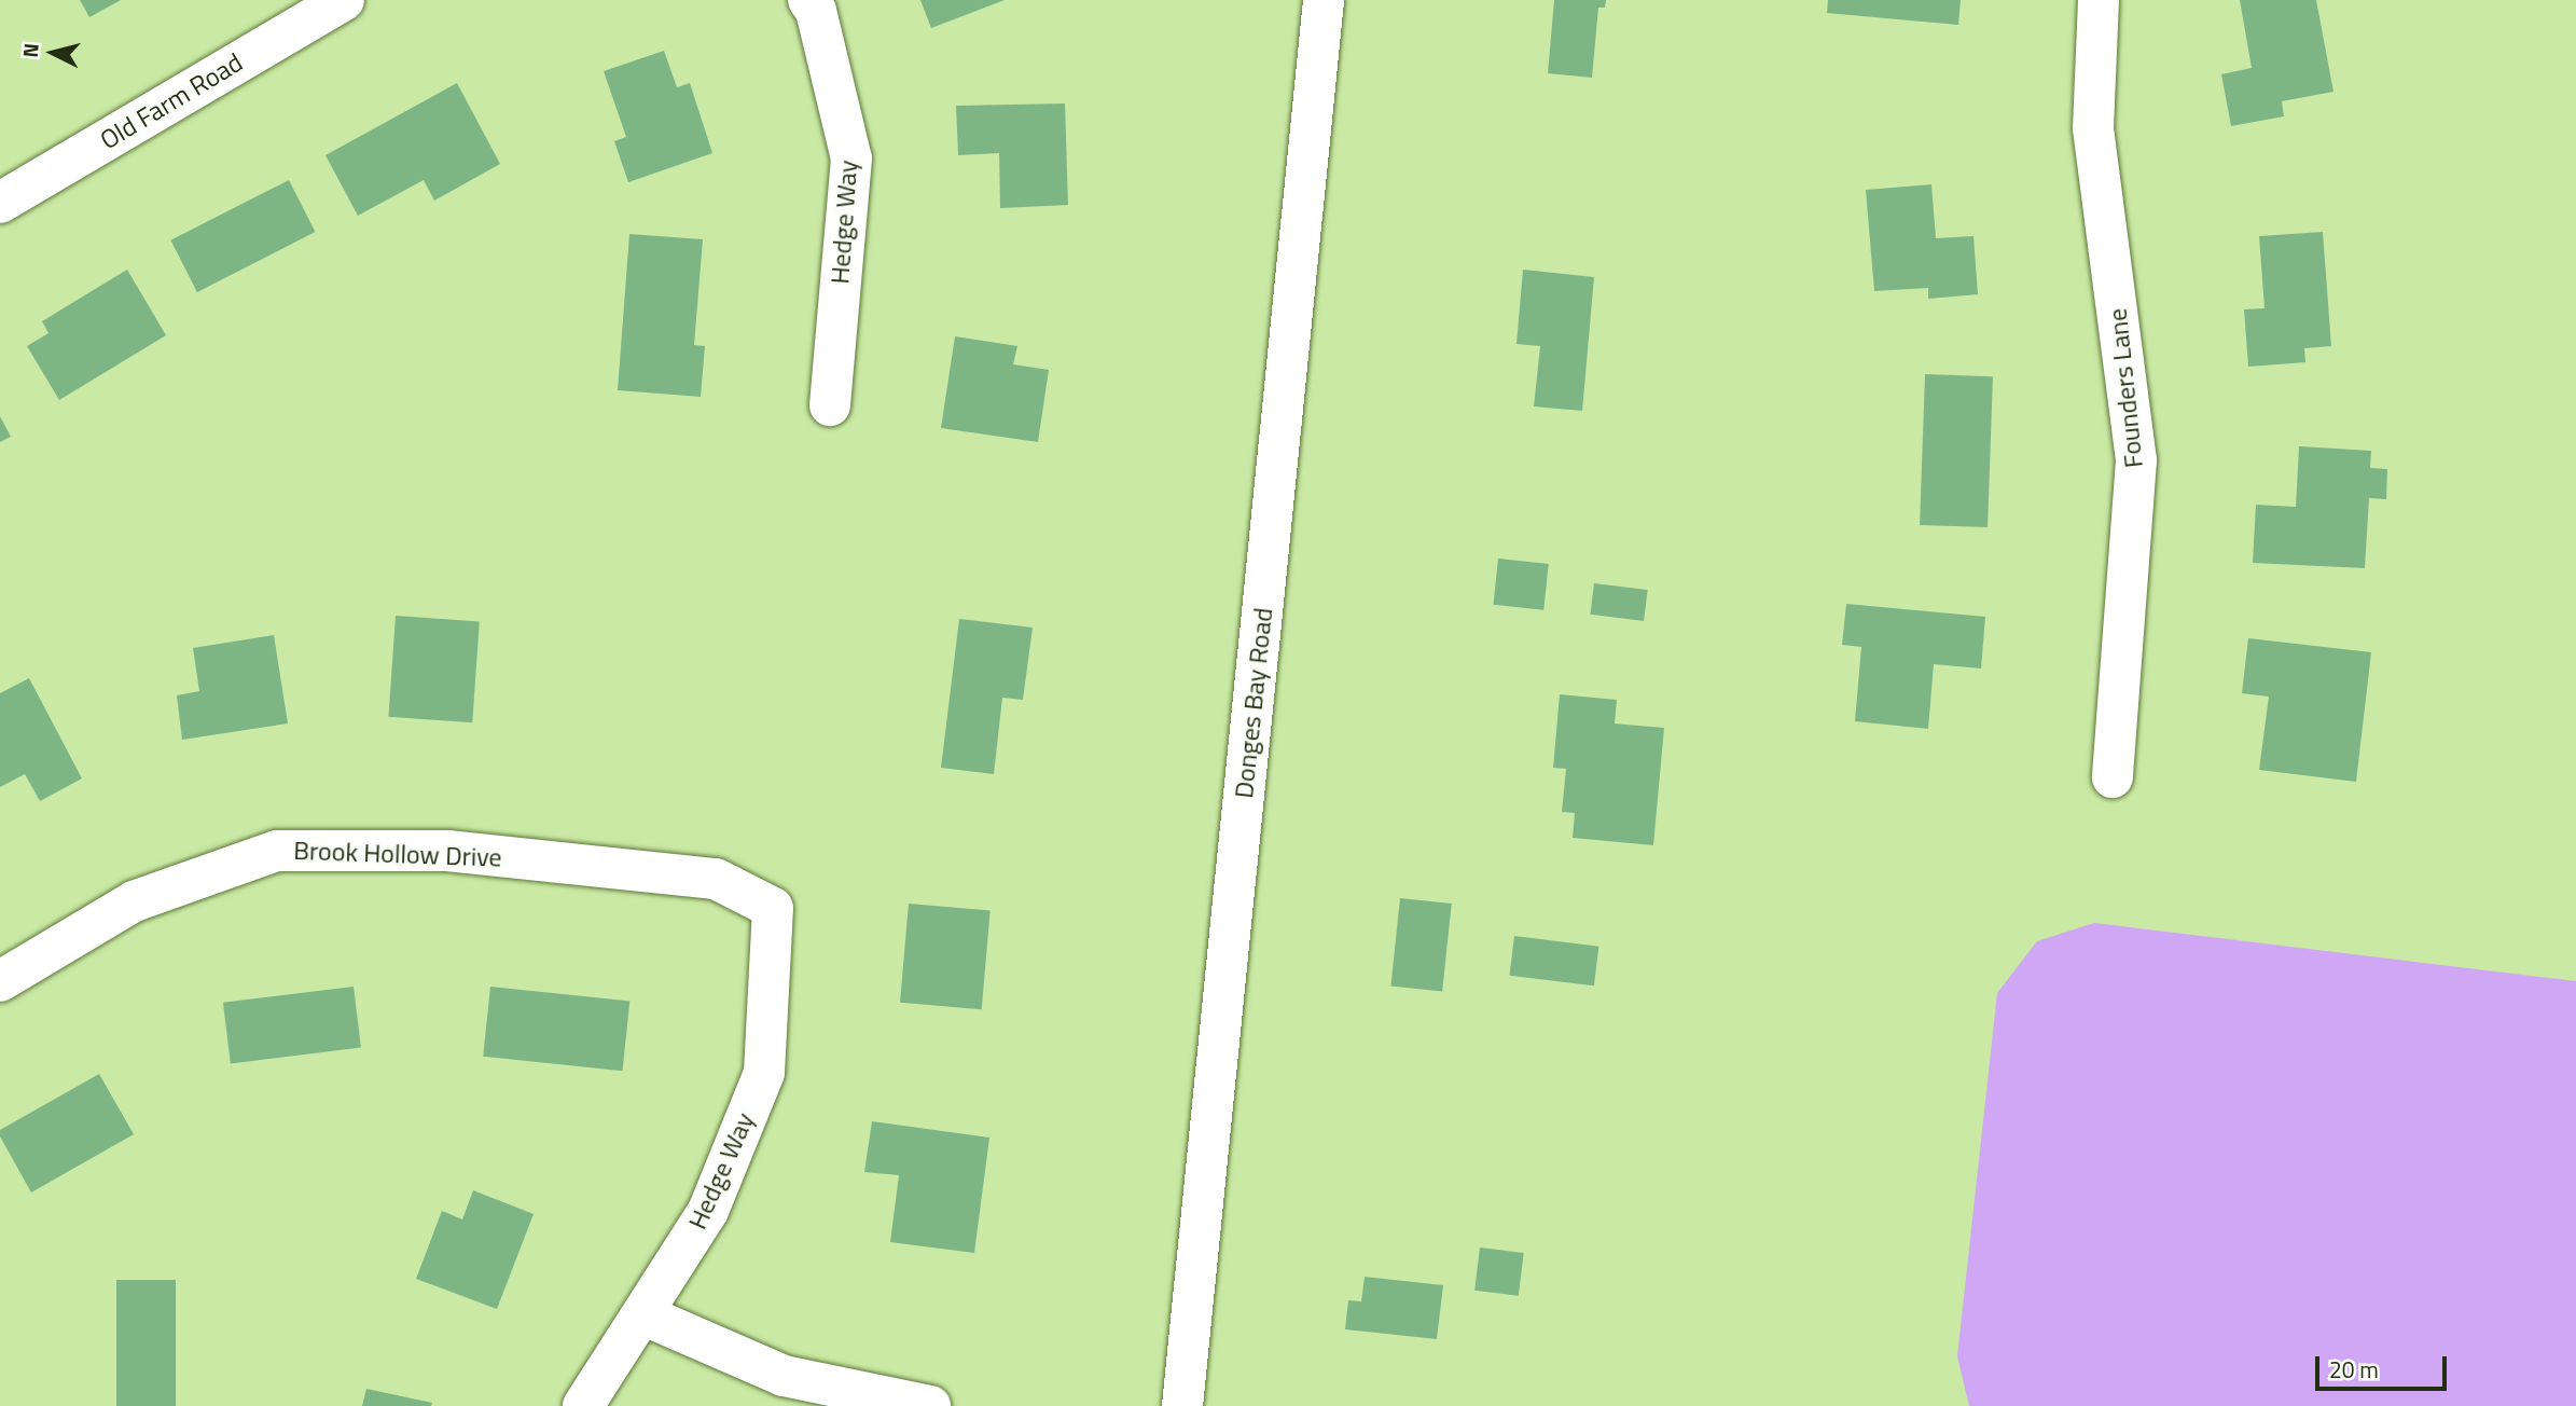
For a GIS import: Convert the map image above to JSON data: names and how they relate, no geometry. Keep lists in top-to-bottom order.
{
  "streets": {
    "street": [
      "Old Farm Road",
      "Hedge Way",
      "Founders Lane",
      "Donges Bay Road",
      "Brook Hollow Drive"
    ]
  },
  "crossings": [
    ["Hedge Way", "Brook Hollow Drive"]
  ],
  "scale_bar": "20 m",
  "north": "left"
}
